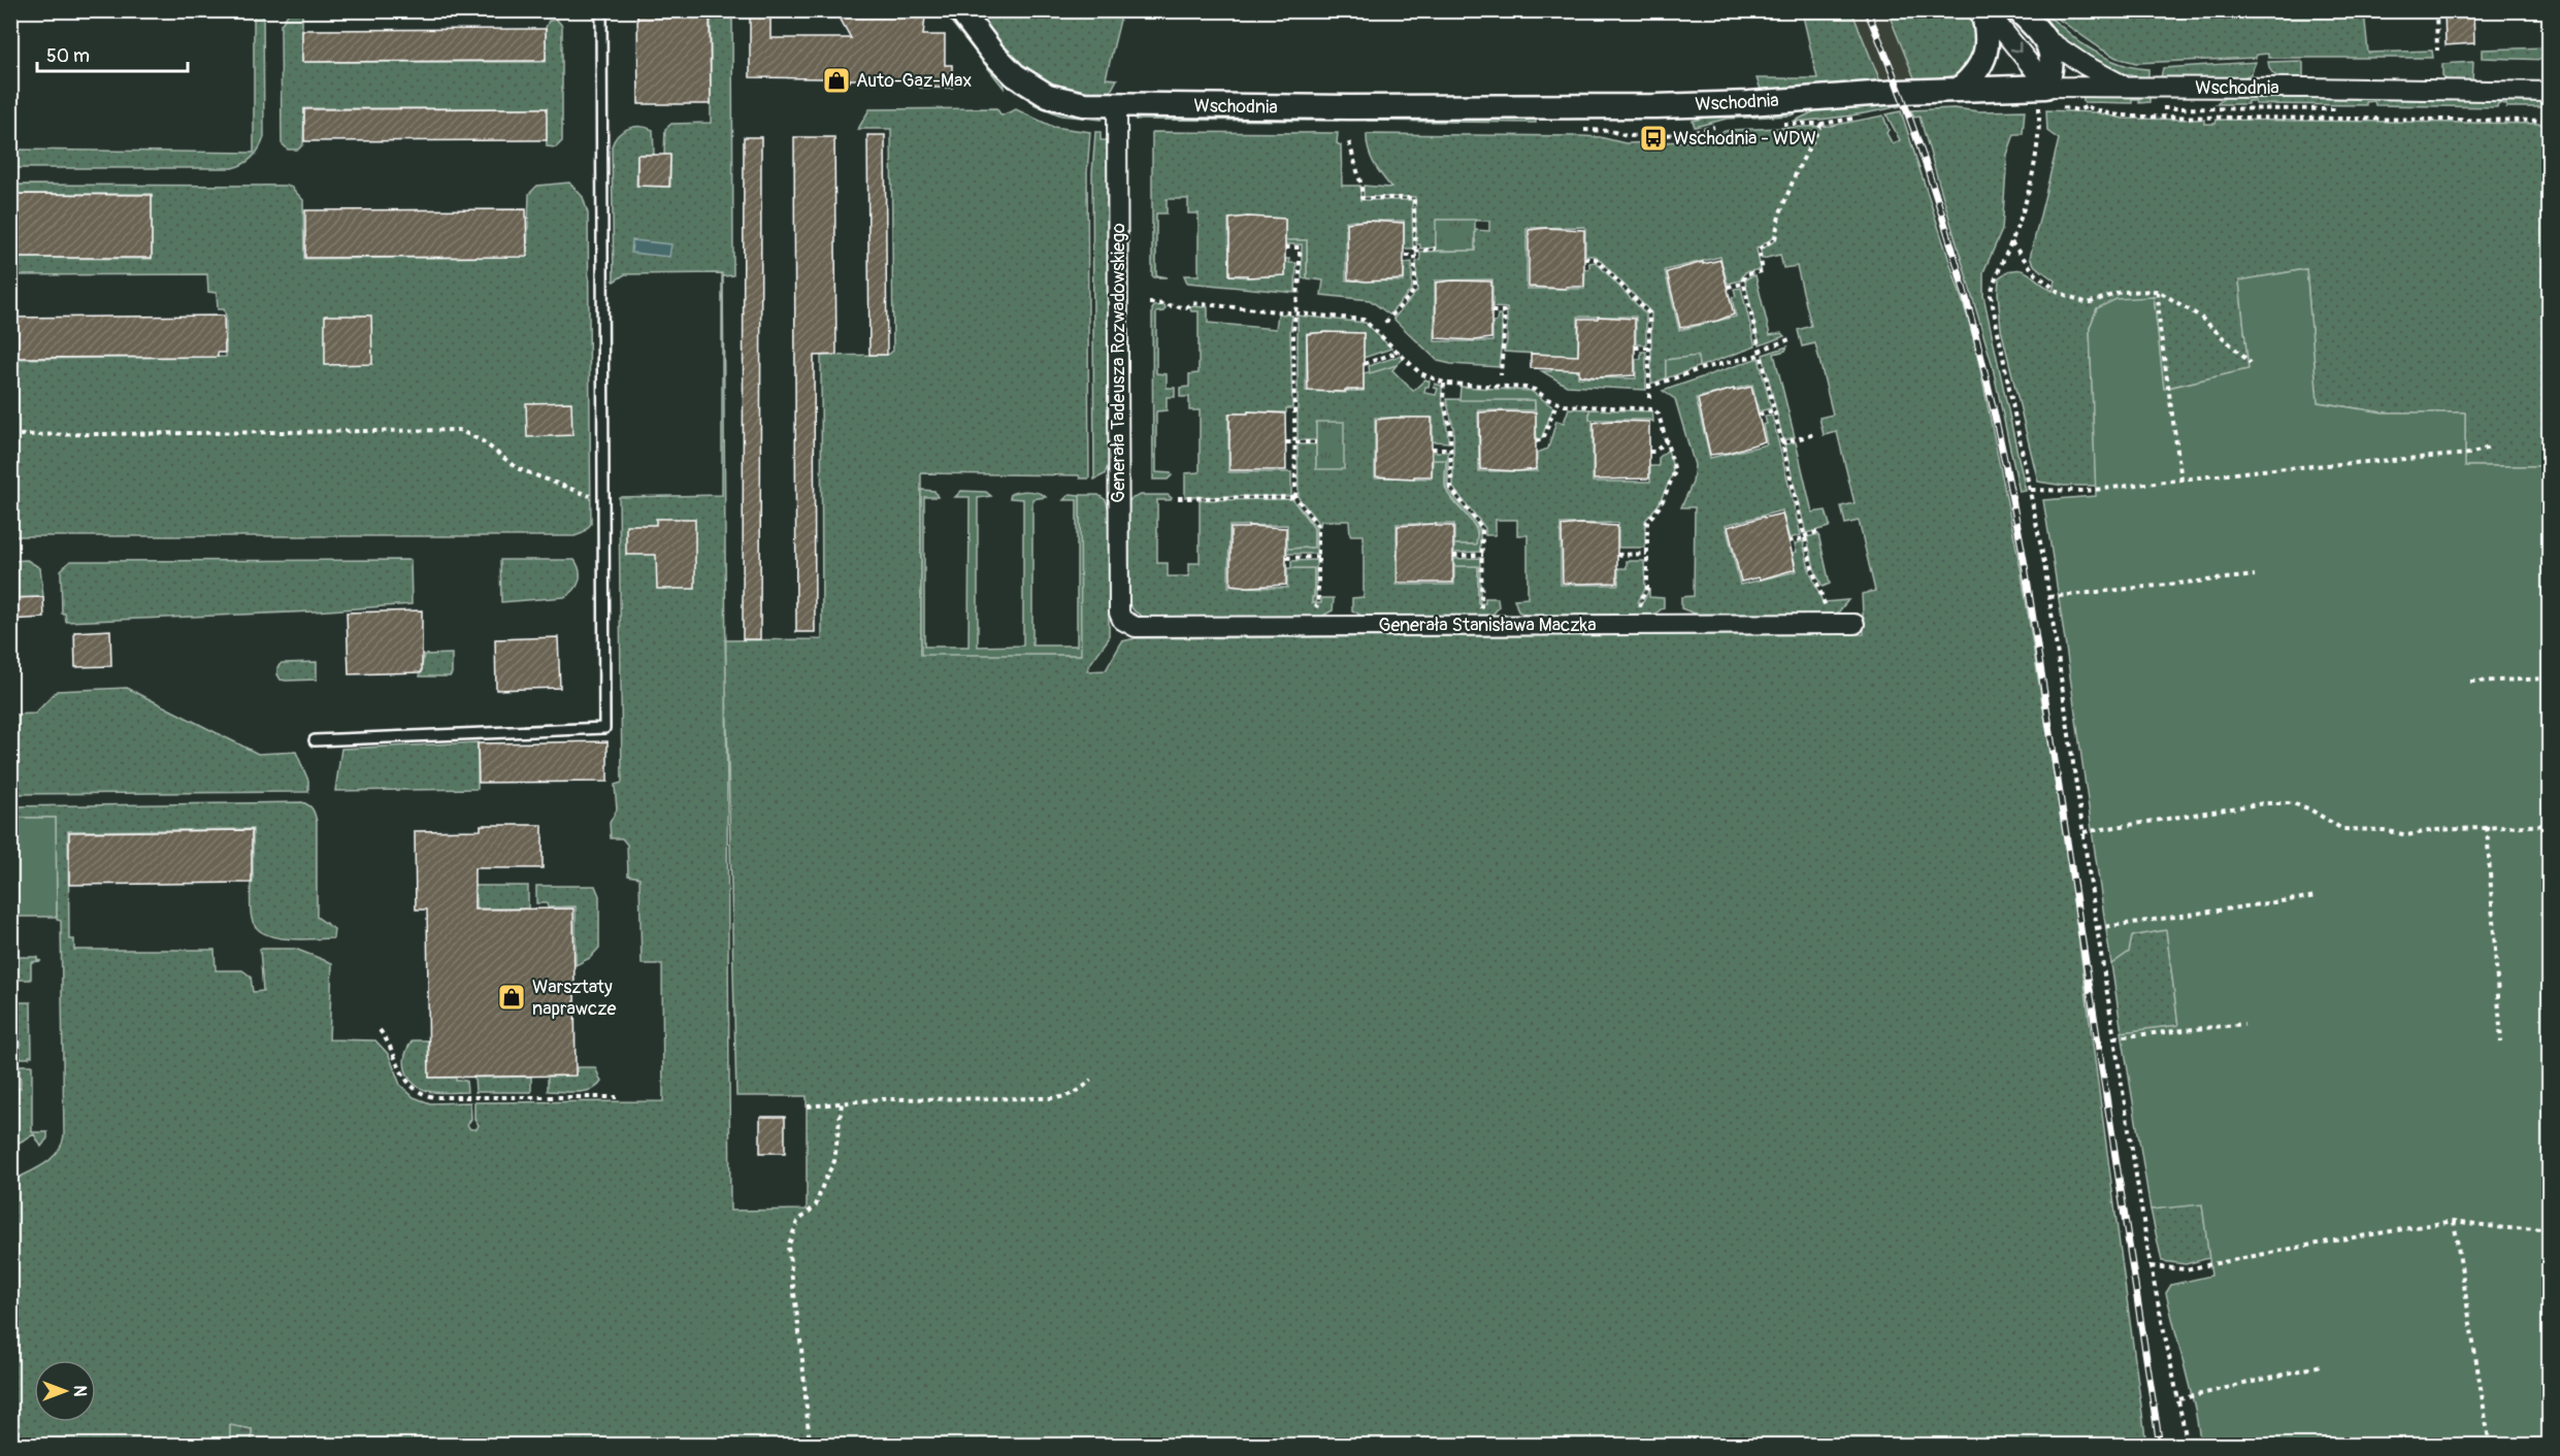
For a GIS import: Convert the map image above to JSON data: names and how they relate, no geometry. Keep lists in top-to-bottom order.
{
  "streets": {
    "street": ["Wschodnia", "Generała Tadeusza Rozwadowskiego", "Generała Stanisława Maczka"]
  },
  "crossings": [
    ["Wschodnia", "Generała Tadeusza Rozwadowskiego"],
    ["Generała Tadeusza Rozwadowskiego", "Generała Stanisława Maczka"]
  ],
  "places": {
    "shop": ["Auto-Gaz-Max", "Warsztaty naprawcze"],
    "bus stop": ["Wschodnia - WDW"]
  },
  "scale_bar": "50 m",
  "north": "right"
}
